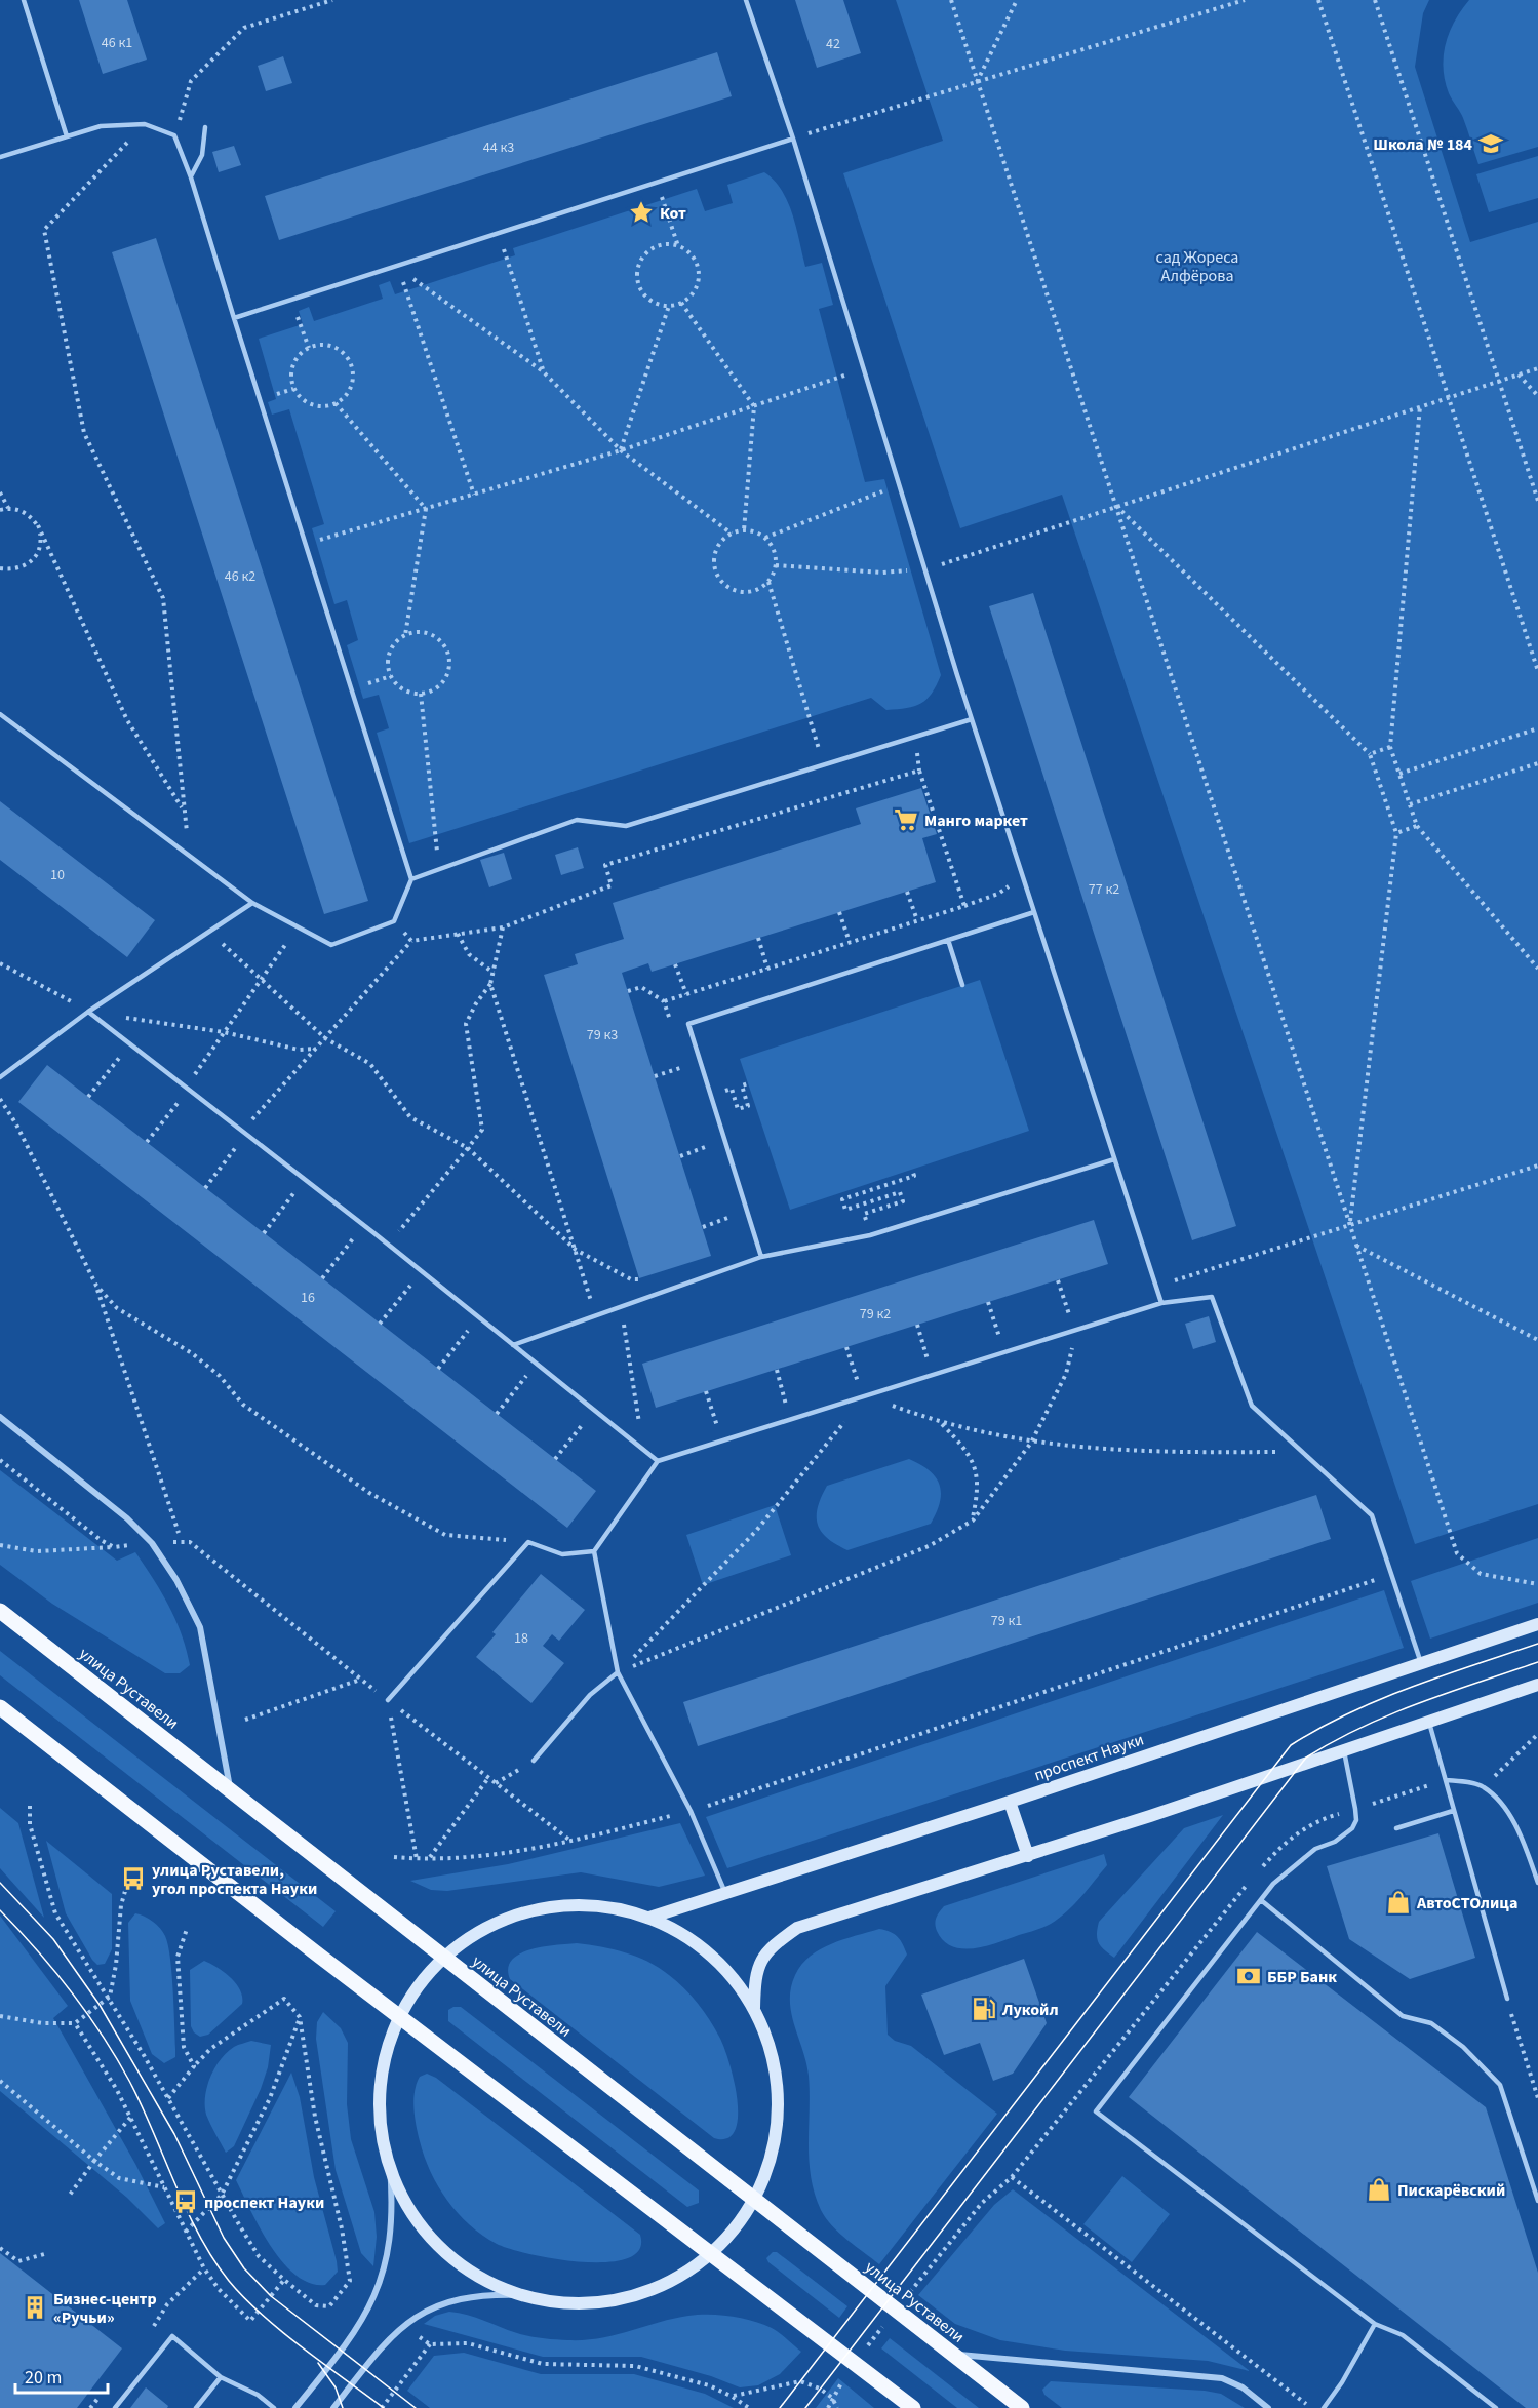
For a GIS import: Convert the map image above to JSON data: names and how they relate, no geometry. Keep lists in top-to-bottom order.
{
  "streets": {
    "main road": ["улица Руставели", "проспект Науки"]
  },
  "parks": ["сад Жореса Алфёрова"],
  "places": {
    "school or university": ["Школа № 184"],
    "place": ["Кот"],
    "supermarket": ["Манго маркет"],
    "bus stop": ["улица Руставели, угол проспекта Науки", "проспект Науки"],
    "shop": ["АвтоСТОлица", "Пискарёвский"],
    "bank": ["ББР Банк"],
    "fuel station": ["Лукойл"],
    "building": ["Бизнес-центр «Ручьи»"]
  },
  "house_numbers": [
    "46 к1",
    "42",
    "44 к3",
    "46 к2",
    "10",
    "77 к2",
    "79 к3",
    "16",
    "79 к2",
    "79 к1",
    "18"
  ],
  "scale_bar": "20 m"
}
